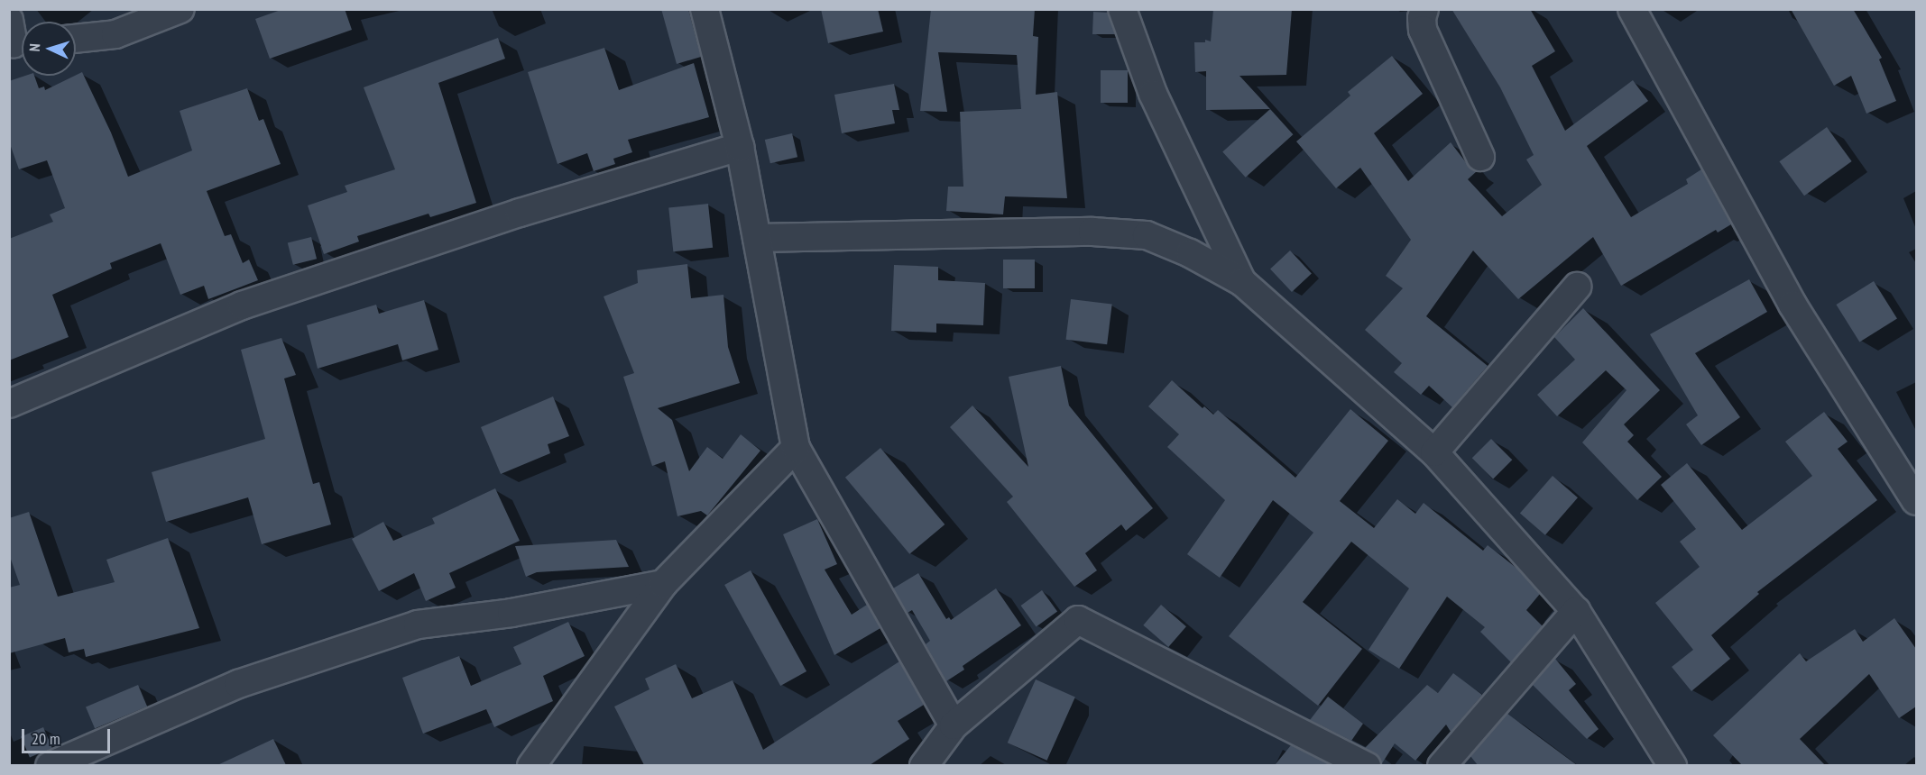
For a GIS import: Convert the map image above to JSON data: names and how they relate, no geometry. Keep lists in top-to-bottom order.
{
  "scale_bar": "20 m",
  "north": "left"
}
